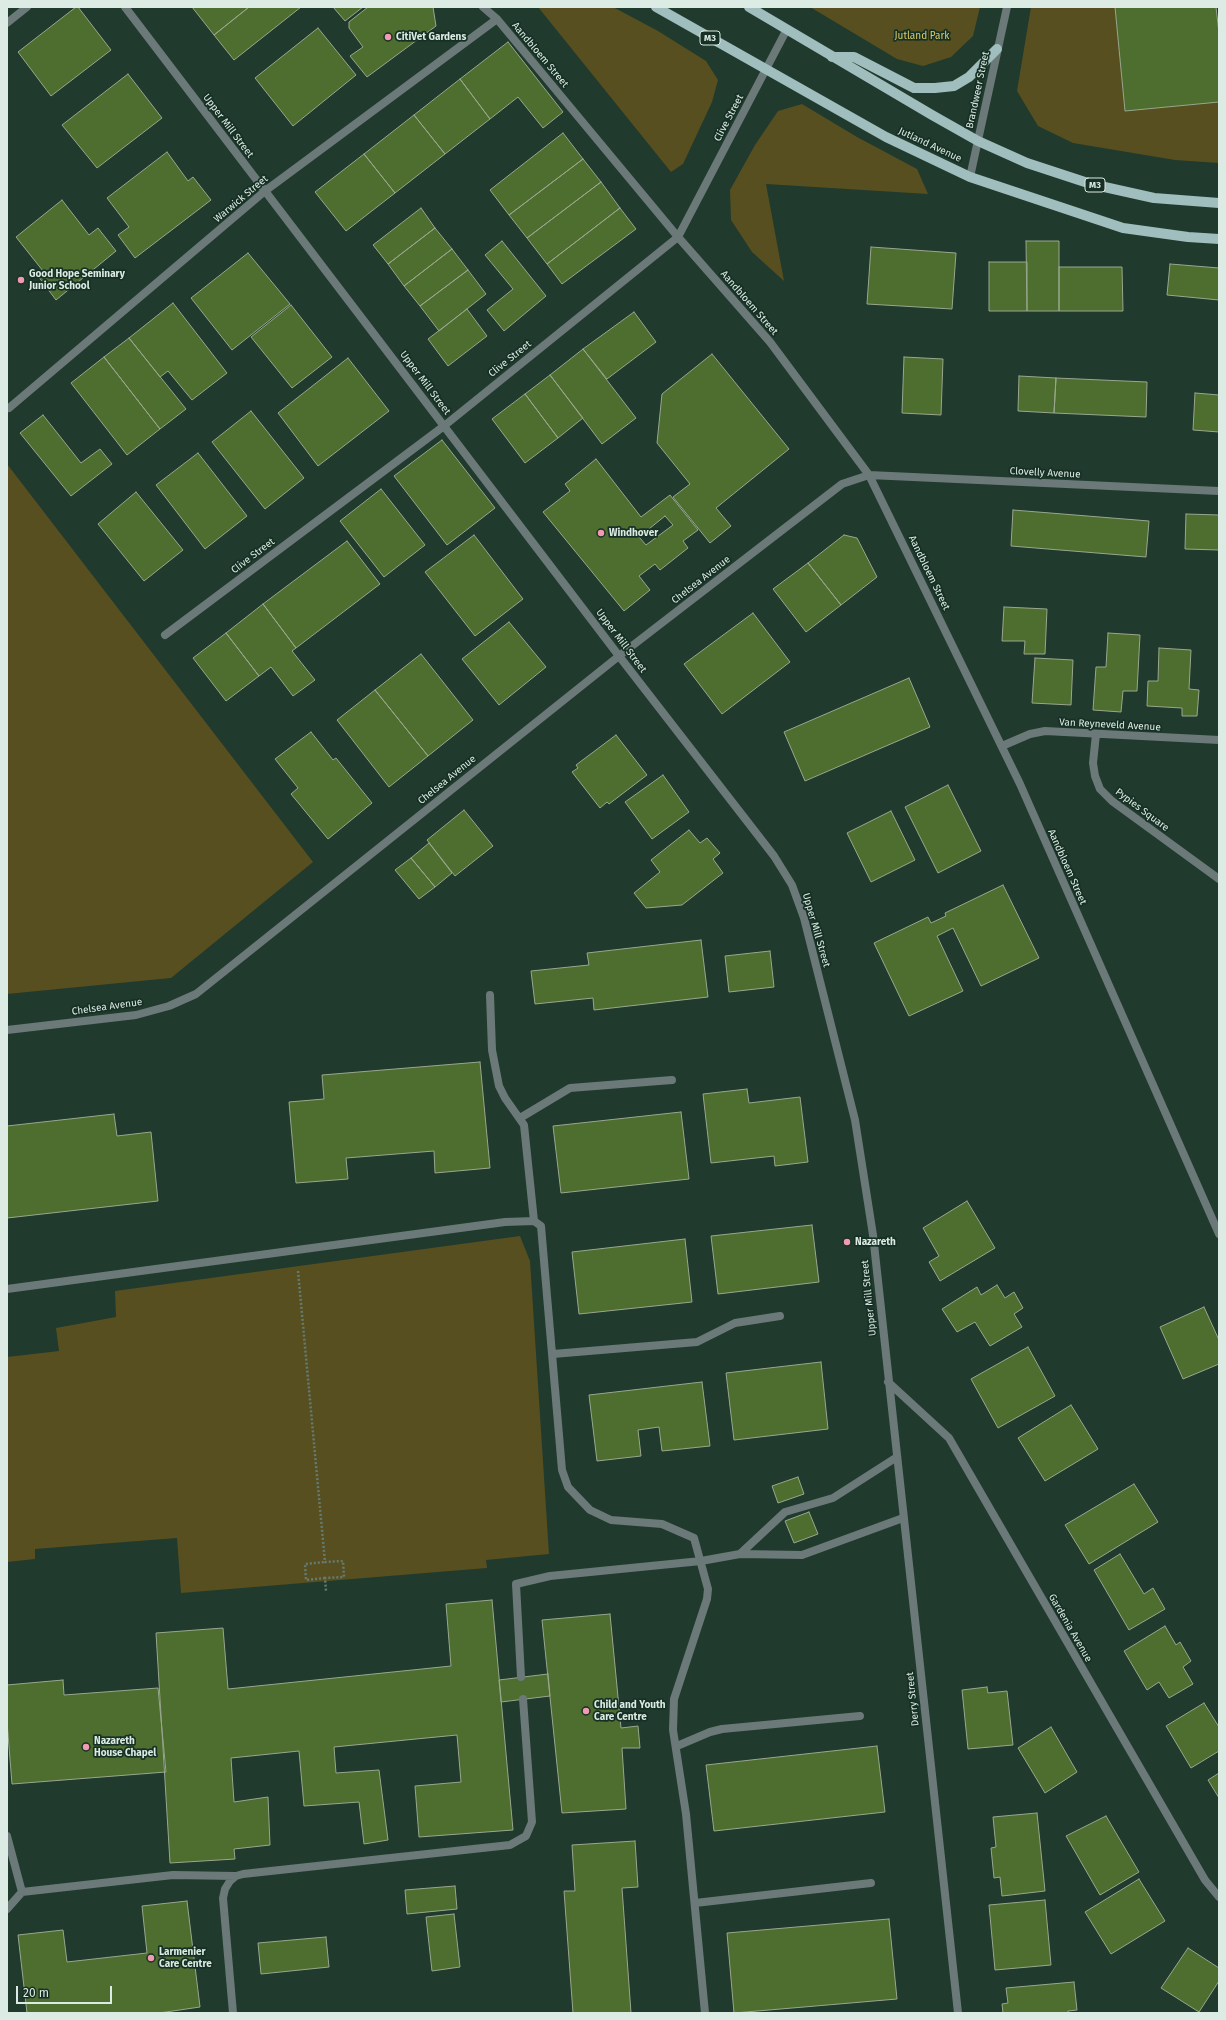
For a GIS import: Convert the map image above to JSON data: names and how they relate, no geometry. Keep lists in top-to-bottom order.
{
  "streets": {
    "main road": ["M3", "Jutland Avenue"],
    "street": [
      "Aandbloem Street",
      "Brandweer Street",
      "Clive Street",
      "Upper Mill Street",
      "Warwick Street",
      "Clovelly Avenue",
      "Chelsea Avenue",
      "Van Reyneveld Avenue",
      "Pypies Square",
      "Gardenia Avenue",
      "Derry Street"
    ]
  },
  "crossings": [
    ["M3", "Brandweer Street"],
    ["M3", "Clive Street"],
    ["Aandbloem Street", "Clive Street"],
    ["Aandbloem Street", "Warwick Street"],
    ["Aandbloem Street", "Clovelly Avenue"],
    ["Aandbloem Street", "Chelsea Avenue"],
    ["Aandbloem Street", "Van Reyneveld Avenue"],
    ["Brandweer Street", "Jutland Avenue"],
    ["Clive Street", "Upper Mill Street"],
    ["Clive Street", "Jutland Avenue"],
    ["Upper Mill Street", "Warwick Street"],
    ["Upper Mill Street", "Chelsea Avenue"],
    ["Upper Mill Street", "Gardenia Avenue"],
    ["Upper Mill Street", "Derry Street"],
    ["Clovelly Avenue", "Chelsea Avenue"],
    ["Van Reyneveld Avenue", "Pypies Square"],
    ["Gardenia Avenue", "Derry Street"]
  ],
  "parks": ["Jutland Park"],
  "places": [
    "CitiVet Gardens",
    "Good Hope Seminary Junior School",
    "Windhover",
    "Nazareth",
    "Child and Youth Care Centre",
    "Nazareth House Chapel",
    "Larmenier Care Centre"
  ],
  "scale_bar": "20 m"
}
